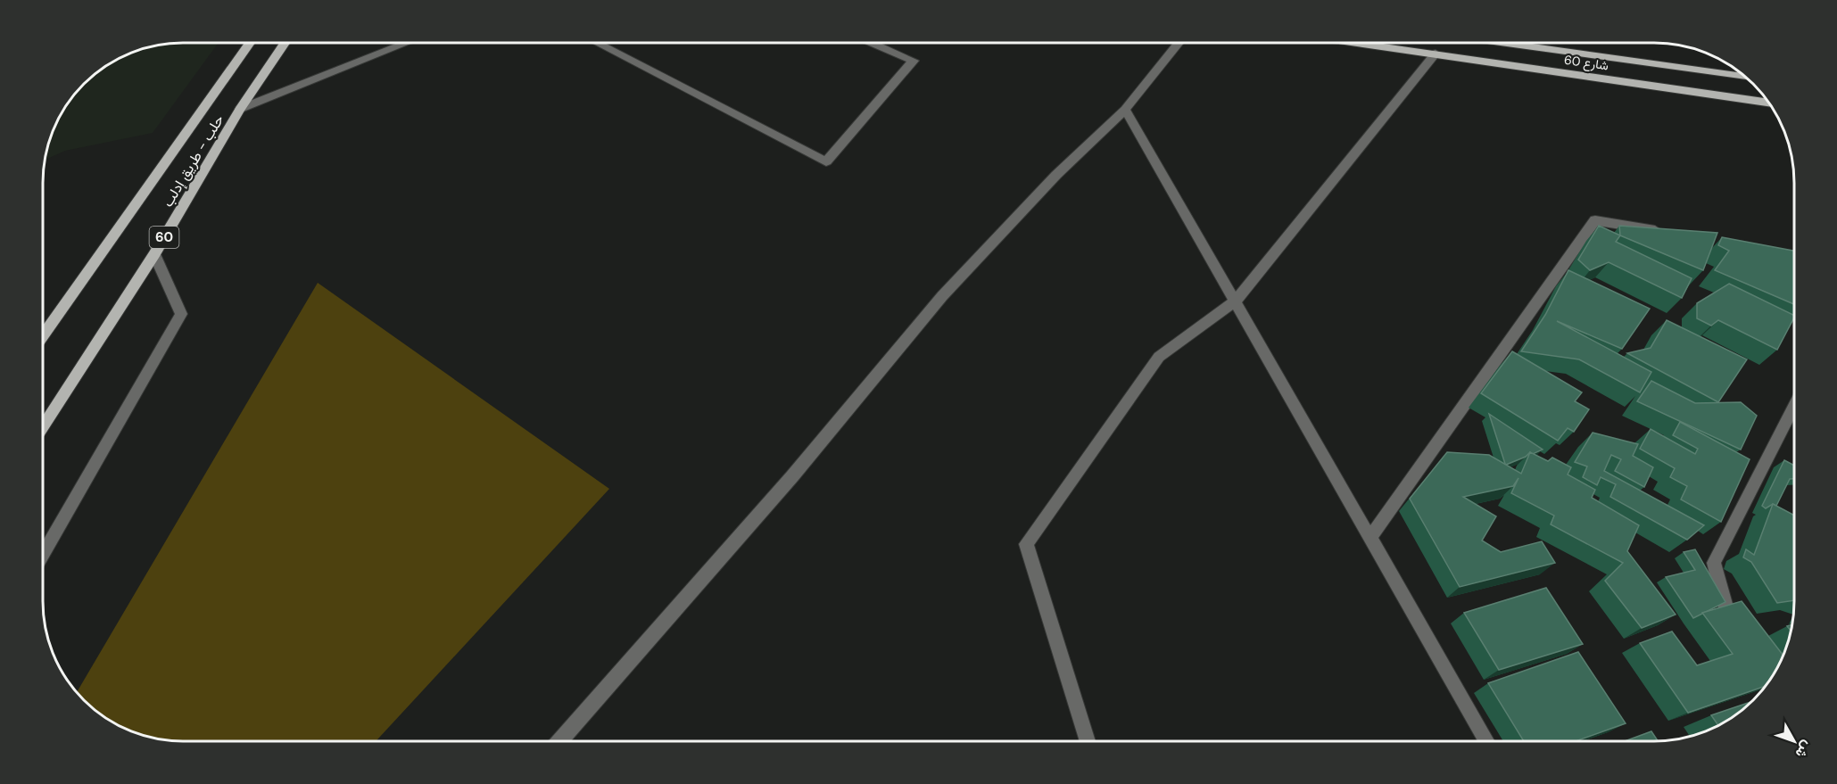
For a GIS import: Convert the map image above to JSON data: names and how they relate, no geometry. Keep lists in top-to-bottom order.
{
  "streets": {
    "main road": ["شارع 60", "حلب - طريق إدلب", "60"]
  },
  "north": "bottom right"
}
